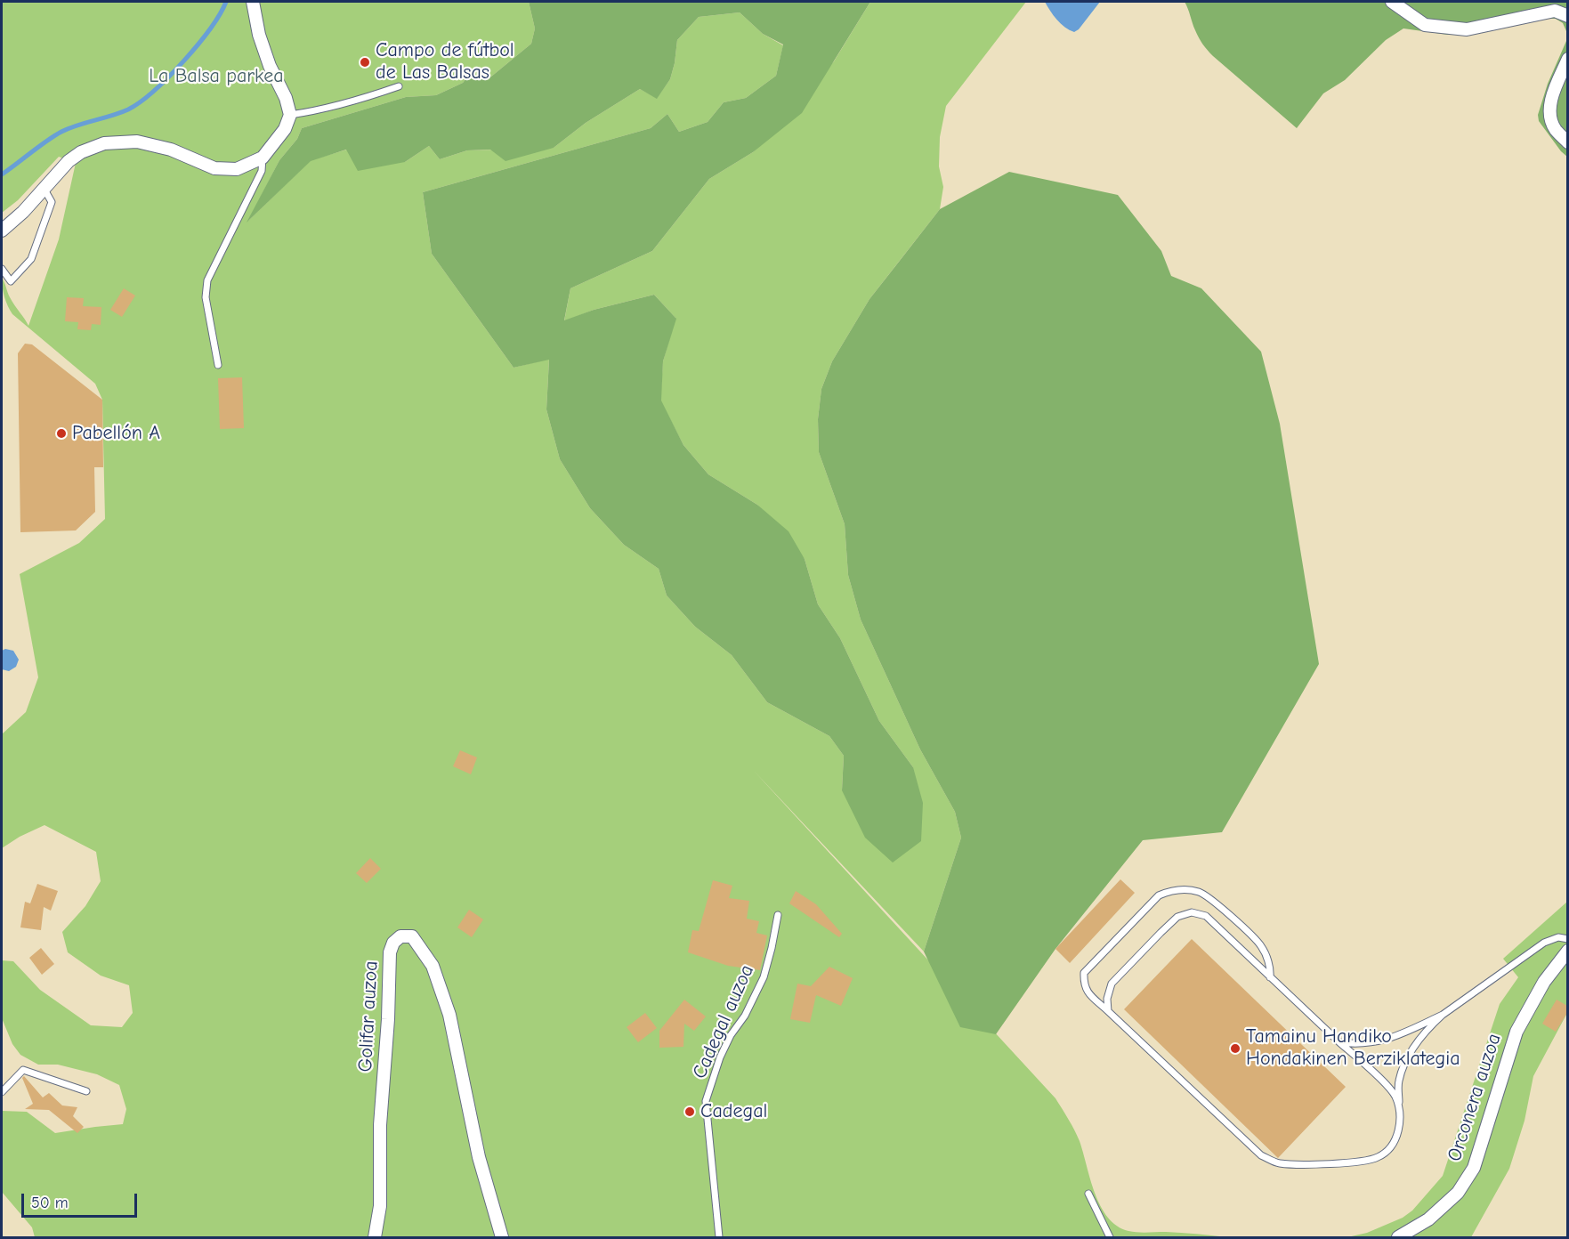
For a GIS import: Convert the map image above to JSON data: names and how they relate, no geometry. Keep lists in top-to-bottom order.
{
  "streets": {
    "street": ["Golifar auzoa", "Orconera auzoa"],
    "lane": ["Cadegal auzoa"]
  },
  "parks": ["La Balsa parkea"],
  "places": [
    "Campo de fútbol de Las Balsas",
    "Pabellón A",
    "Tamainu Handiko Hondakinen Berziklategia",
    "Cadegal"
  ],
  "scale_bar": "50 m"
}
